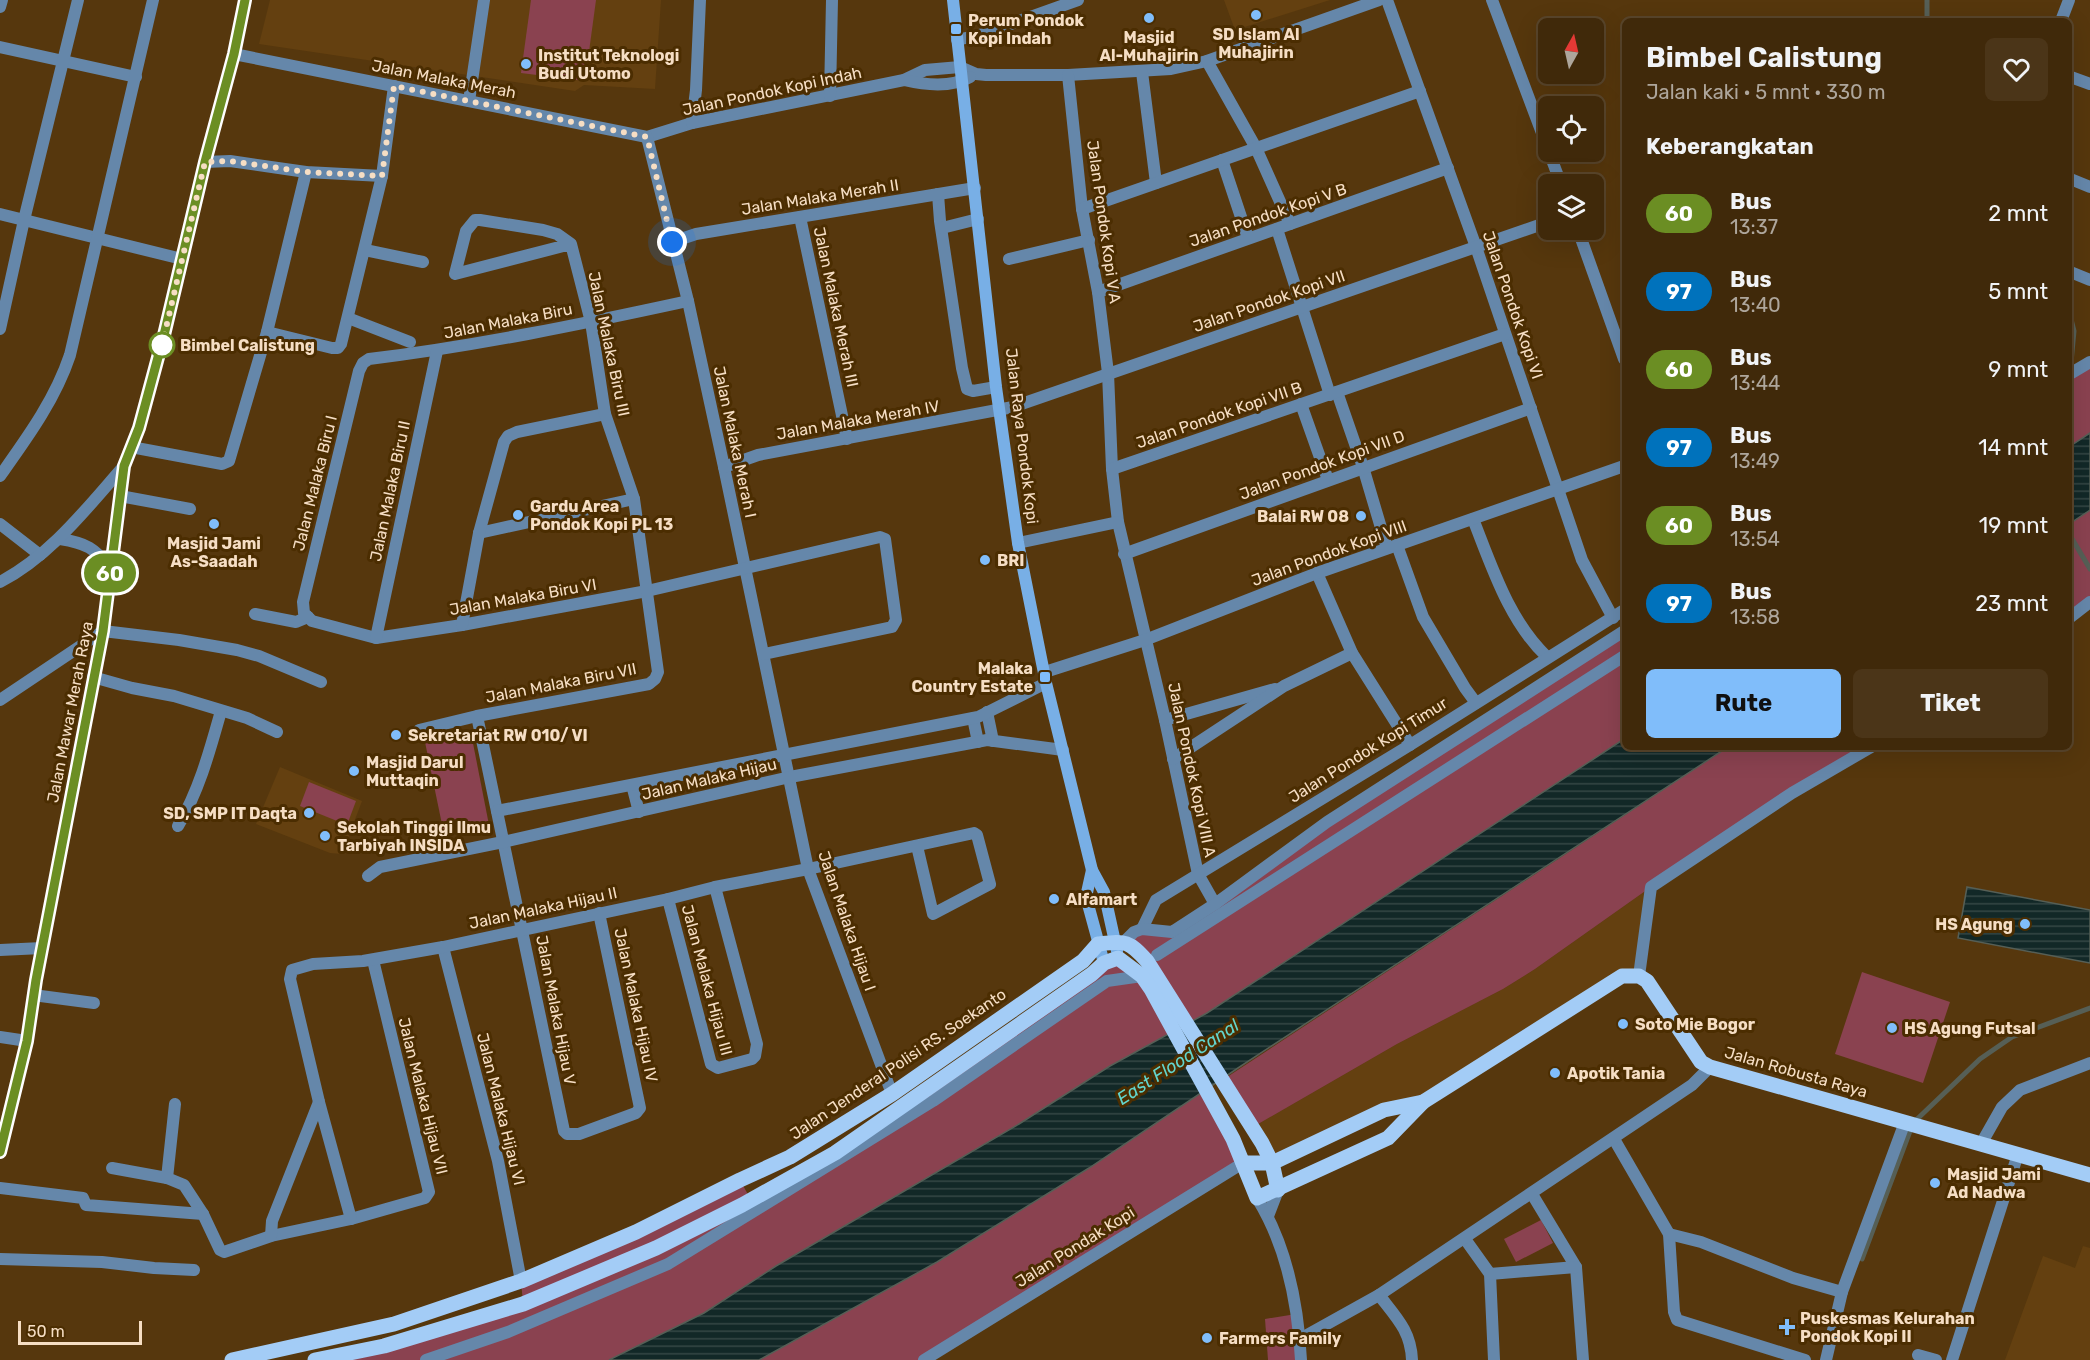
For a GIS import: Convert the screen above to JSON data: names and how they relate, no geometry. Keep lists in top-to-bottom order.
{
  "streets": {
    "main road": ["Jalan Raya Pondok Kopi", "Jalan Jenderal Polisi RS. Soekanto", "Jalan Robusta Raya"],
    "street": [
      "Jalan Malaka Merah",
      "Jalan Pondok Kopi Indah",
      "Jalan Malaka Merah II",
      "Jalan Pondok Kopi V B",
      "Jalan Pondok Kopi V A",
      "Jalan Pondok Kopi VII",
      "Jalan Pondok Kopi VI",
      "Jalan Malaka Merah III",
      "Jalan Malaka Biru",
      "Jalan Malaka Biru III",
      "Jalan Pondok Kopi VII B",
      "Jalan Malaka Merah IV",
      "Jalan Malaka Merah I",
      "Jalan Pondok Kopi VII D",
      "Jalan Malaka Biru I",
      "Jalan Malaka Biru II",
      "Jalan Pondok Kopi VIII",
      "Jalan Malaka Biru VI",
      "Jalan Malaka Biru VII",
      "Jalan Mawar Merah Raya",
      "Jalan Pondok Kopi Timur",
      "Jalan Pondok Kopi VIII A",
      "Jalan Malaka Hijau",
      "Jalan Malaka Hijau II",
      "Jalan Malaka Hijau I",
      "Jalan Malaka Hijau III",
      "Jalan Malaka Hijau IV",
      "Jalan Malaka Hijau V",
      "Jalan Malaka Hijau VII",
      "Jalan Malaka Hijau VI",
      "Jalan Pondak Kopi"
    ]
  },
  "crossings": [
    ["Jalan Malaka Merah", "Jalan Pondok Kopi Indah"],
    ["Jalan Malaka Merah", "Jalan Malaka Merah I"],
    ["Jalan Malaka Merah", "Jalan Mawar Merah Raya"],
    ["Jalan Pondok Kopi Indah", "Jalan Raya Pondok Kopi"],
    ["Jalan Pondok Kopi Indah", "Jalan Malaka Merah I"],
    ["Jalan Malaka Merah II", "Jalan Malaka Merah III"],
    ["Jalan Malaka Merah II", "Jalan Raya Pondok Kopi"],
    ["Jalan Malaka Merah II", "Jalan Malaka Merah I"],
    ["Jalan Pondok Kopi V B", "Jalan Pondok Kopi V A"],
    ["Jalan Pondok Kopi V B", "Jalan Pondok Kopi VI"],
    ["Jalan Pondok Kopi V A", "Jalan Pondok Kopi VII"],
    ["Jalan Pondok Kopi V A", "Jalan Pondok Kopi VII B"],
    ["Jalan Pondok Kopi V A", "Jalan Pondok Kopi VIII A"],
    ["Jalan Pondok Kopi VII", "Jalan Pondok Kopi VI"],
    ["Jalan Pondok Kopi VII", "Jalan Malaka Merah IV"],
    ["Jalan Pondok Kopi VII", "Jalan Raya Pondok Kopi"],
    ["Jalan Pondok Kopi VI", "Jalan Pondok Kopi VII B"],
    ["Jalan Pondok Kopi VI", "Jalan Pondok Kopi VII D"],
    ["Jalan Pondok Kopi VI", "Jalan Pondok Kopi VIII"],
    ["Jalan Pondok Kopi VI", "Jalan Pondok Kopi Timur"],
    ["Jalan Malaka Merah III", "Jalan Malaka Merah IV"],
    ["Jalan Malaka Biru", "Jalan Malaka Biru III"],
    ["Jalan Malaka Biru", "Jalan Malaka Merah I"],
    ["Jalan Malaka Biru", "Jalan Malaka Biru I"],
    ["Jalan Malaka Biru", "Jalan Malaka Biru II"],
    ["Jalan Malaka Biru III", "Jalan Malaka Biru VI"],
    ["Jalan Malaka Biru III", "Jalan Malaka Biru VII"],
    ["Jalan Malaka Merah IV", "Jalan Raya Pondok Kopi"],
    ["Jalan Malaka Merah IV", "Jalan Malaka Merah I"],
    ["Jalan Raya Pondok Kopi", "Jalan Pondok Kopi VIII"],
    ["Jalan Raya Pondok Kopi", "Jalan Malaka Hijau"],
    ["Jalan Malaka Merah I", "Jalan Malaka Biru VI"],
    ["Jalan Malaka Merah I", "Jalan Malaka Hijau"],
    ["Jalan Malaka Merah I", "Jalan Malaka Hijau I"],
    ["Jalan Pondok Kopi VII D", "Jalan Pondok Kopi VIII A"],
    ["Jalan Malaka Biru I", "Jalan Malaka Biru VI"],
    ["Jalan Malaka Biru II", "Jalan Malaka Biru VI"],
    ["Jalan Pondok Kopi VIII", "Jalan Pondok Kopi VIII A"],
    ["Jalan Pondok Kopi VIII", "Jalan Malaka Hijau"],
    ["Jalan Malaka Biru VI", "Jalan Malaka Biru VII"],
    ["Jalan Malaka Biru VII", "Jalan Malaka Hijau V"],
    ["Jalan Pondok Kopi Timur", "Jalan Pondok Kopi VIII A"],
    ["Jalan Malaka Hijau", "Jalan Malaka Hijau I"],
    ["Jalan Malaka Hijau", "Jalan Malaka Hijau V"],
    ["Jalan Malaka Hijau II", "Jalan Malaka Hijau I"],
    ["Jalan Malaka Hijau II", "Jalan Malaka Hijau III"],
    ["Jalan Malaka Hijau II", "Jalan Malaka Hijau IV"],
    ["Jalan Malaka Hijau II", "Jalan Malaka Hijau V"],
    ["Jalan Malaka Hijau II", "Jalan Malaka Hijau VII"],
    ["Jalan Malaka Hijau II", "Jalan Malaka Hijau VI"],
    ["Jalan Malaka Hijau I", "Jalan Jenderal Polisi RS. Soekanto"],
    ["Jalan Malaka Hijau IV", "Jalan Malaka Hijau V"],
    ["Jalan Jenderal Polisi RS. Soekanto", "Jalan Malaka Hijau VI"]
  ],
  "water": ["East Flood Canal"],
  "places": {
    "other": [
      "SD Islam Al Muhajirin",
      "Masjid Al-Muhajirin",
      "Institut Teknologi Budi Utomo",
      "Bimbel Calistung",
      "Gardu Area Pondok Kopi PL 13",
      "Balai RW 08",
      "Masjid Jami As-Saadah",
      "BRI",
      "Sekretariat RW 010/ VI",
      "Masjid Darul Muttaqin",
      "SD, SMP IT Daqta",
      "Sekolah Tinggi Ilmu Tarbiyah INSIDA",
      "Alfamart",
      "HS Agung",
      "Soto Mie Bogor",
      "HS Agung Futsal",
      "Apotik Tania",
      "Masjid Jami Ad Nadwa",
      "Farmers Family"
    ],
    "transit": ["Perum Pondok Kopi Indah", "Malaka Country Estate"],
    "health": ["Puskesmas Kelurahan Pondok Kopi II"]
  },
  "lines": ["bus line 60"],
  "scale_bar": "50 m",
  "north": "top",
  "page": {
    "on_map": "60",
    "heading": [
      ["Bimbel Calistung", "Jalan kaki · 5 mnt · 330 m"],
      "Keberangkatan"
    ],
    "list": [
      {
        "mark": "60",
        "name": "Bus",
        "note": "13:37",
        "value": "2 mnt"
      },
      {
        "mark": "97",
        "name": "Bus",
        "note": "13:40",
        "value": "5 mnt"
      },
      {
        "mark": "60",
        "name": "Bus",
        "note": "13:44",
        "value": "9 mnt"
      },
      {
        "mark": "97",
        "name": "Bus",
        "note": "13:49",
        "value": "14 mnt"
      },
      {
        "mark": "60",
        "name": "Bus",
        "note": "13:54",
        "value": "19 mnt"
      },
      {
        "mark": "97",
        "name": "Bus",
        "note": "13:58",
        "value": "23 mnt"
      }
    ],
    "buttons": ["Rute", "Tiket"],
    "scale": "50 m"
  }
}
